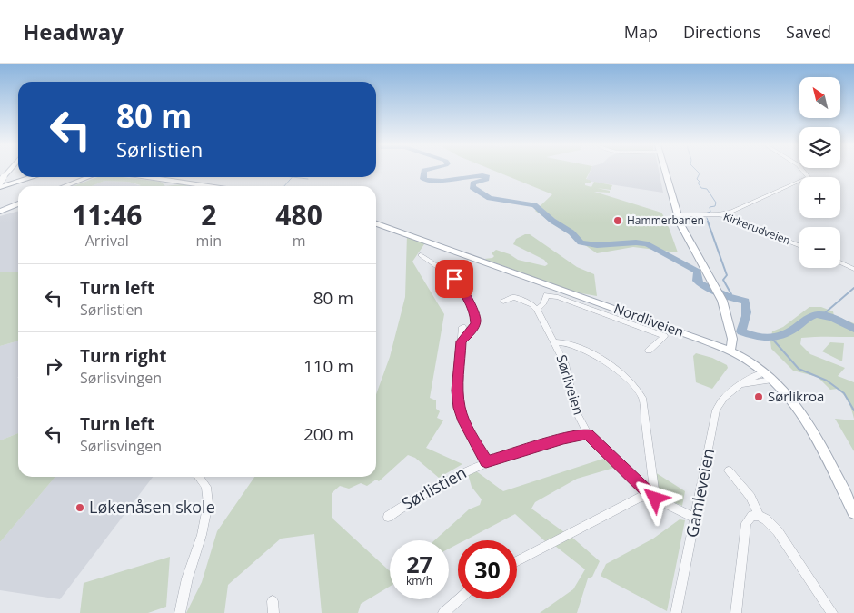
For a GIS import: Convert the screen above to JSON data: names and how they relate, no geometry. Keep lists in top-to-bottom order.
{
  "streets": {
    "main road": ["Nordliveien"],
    "street": [
      "Kirkerudveien",
      "Sørliveien",
      "Sørlistien",
      "Gamleveien"
    ]
  },
  "crossings": [
    ["Nordliveien", "Gamleveien"],
    ["Sørliveien", "Sørlistien"],
    ["Sørliveien", "Gamleveien"]
  ],
  "places": ["Hammerbanen", "Sørlikroa", "Løkenåsen skole"],
  "north": "top left",
  "page": {
    "header": "Headway",
    "nav": ["Map", "Directions", "Saved"],
    "map_buttons": ["+", "−"],
    "turn": ["80 m", "Sørlistien"],
    "eta": [
      "11:46",
      "Arrival",
      "2",
      "min",
      "480",
      "m"
    ],
    "list": [
      {
        "name": "Turn left",
        "note": "Sørlistien",
        "value": "80 m"
      },
      {
        "name": "Turn right",
        "note": "Sørlisvingen",
        "value": "110 m"
      },
      {
        "name": "Turn left",
        "note": "Sørlisvingen",
        "value": "200 m"
      }
    ],
    "speed": "27 km/h",
    "limit": "30"
  }
}
